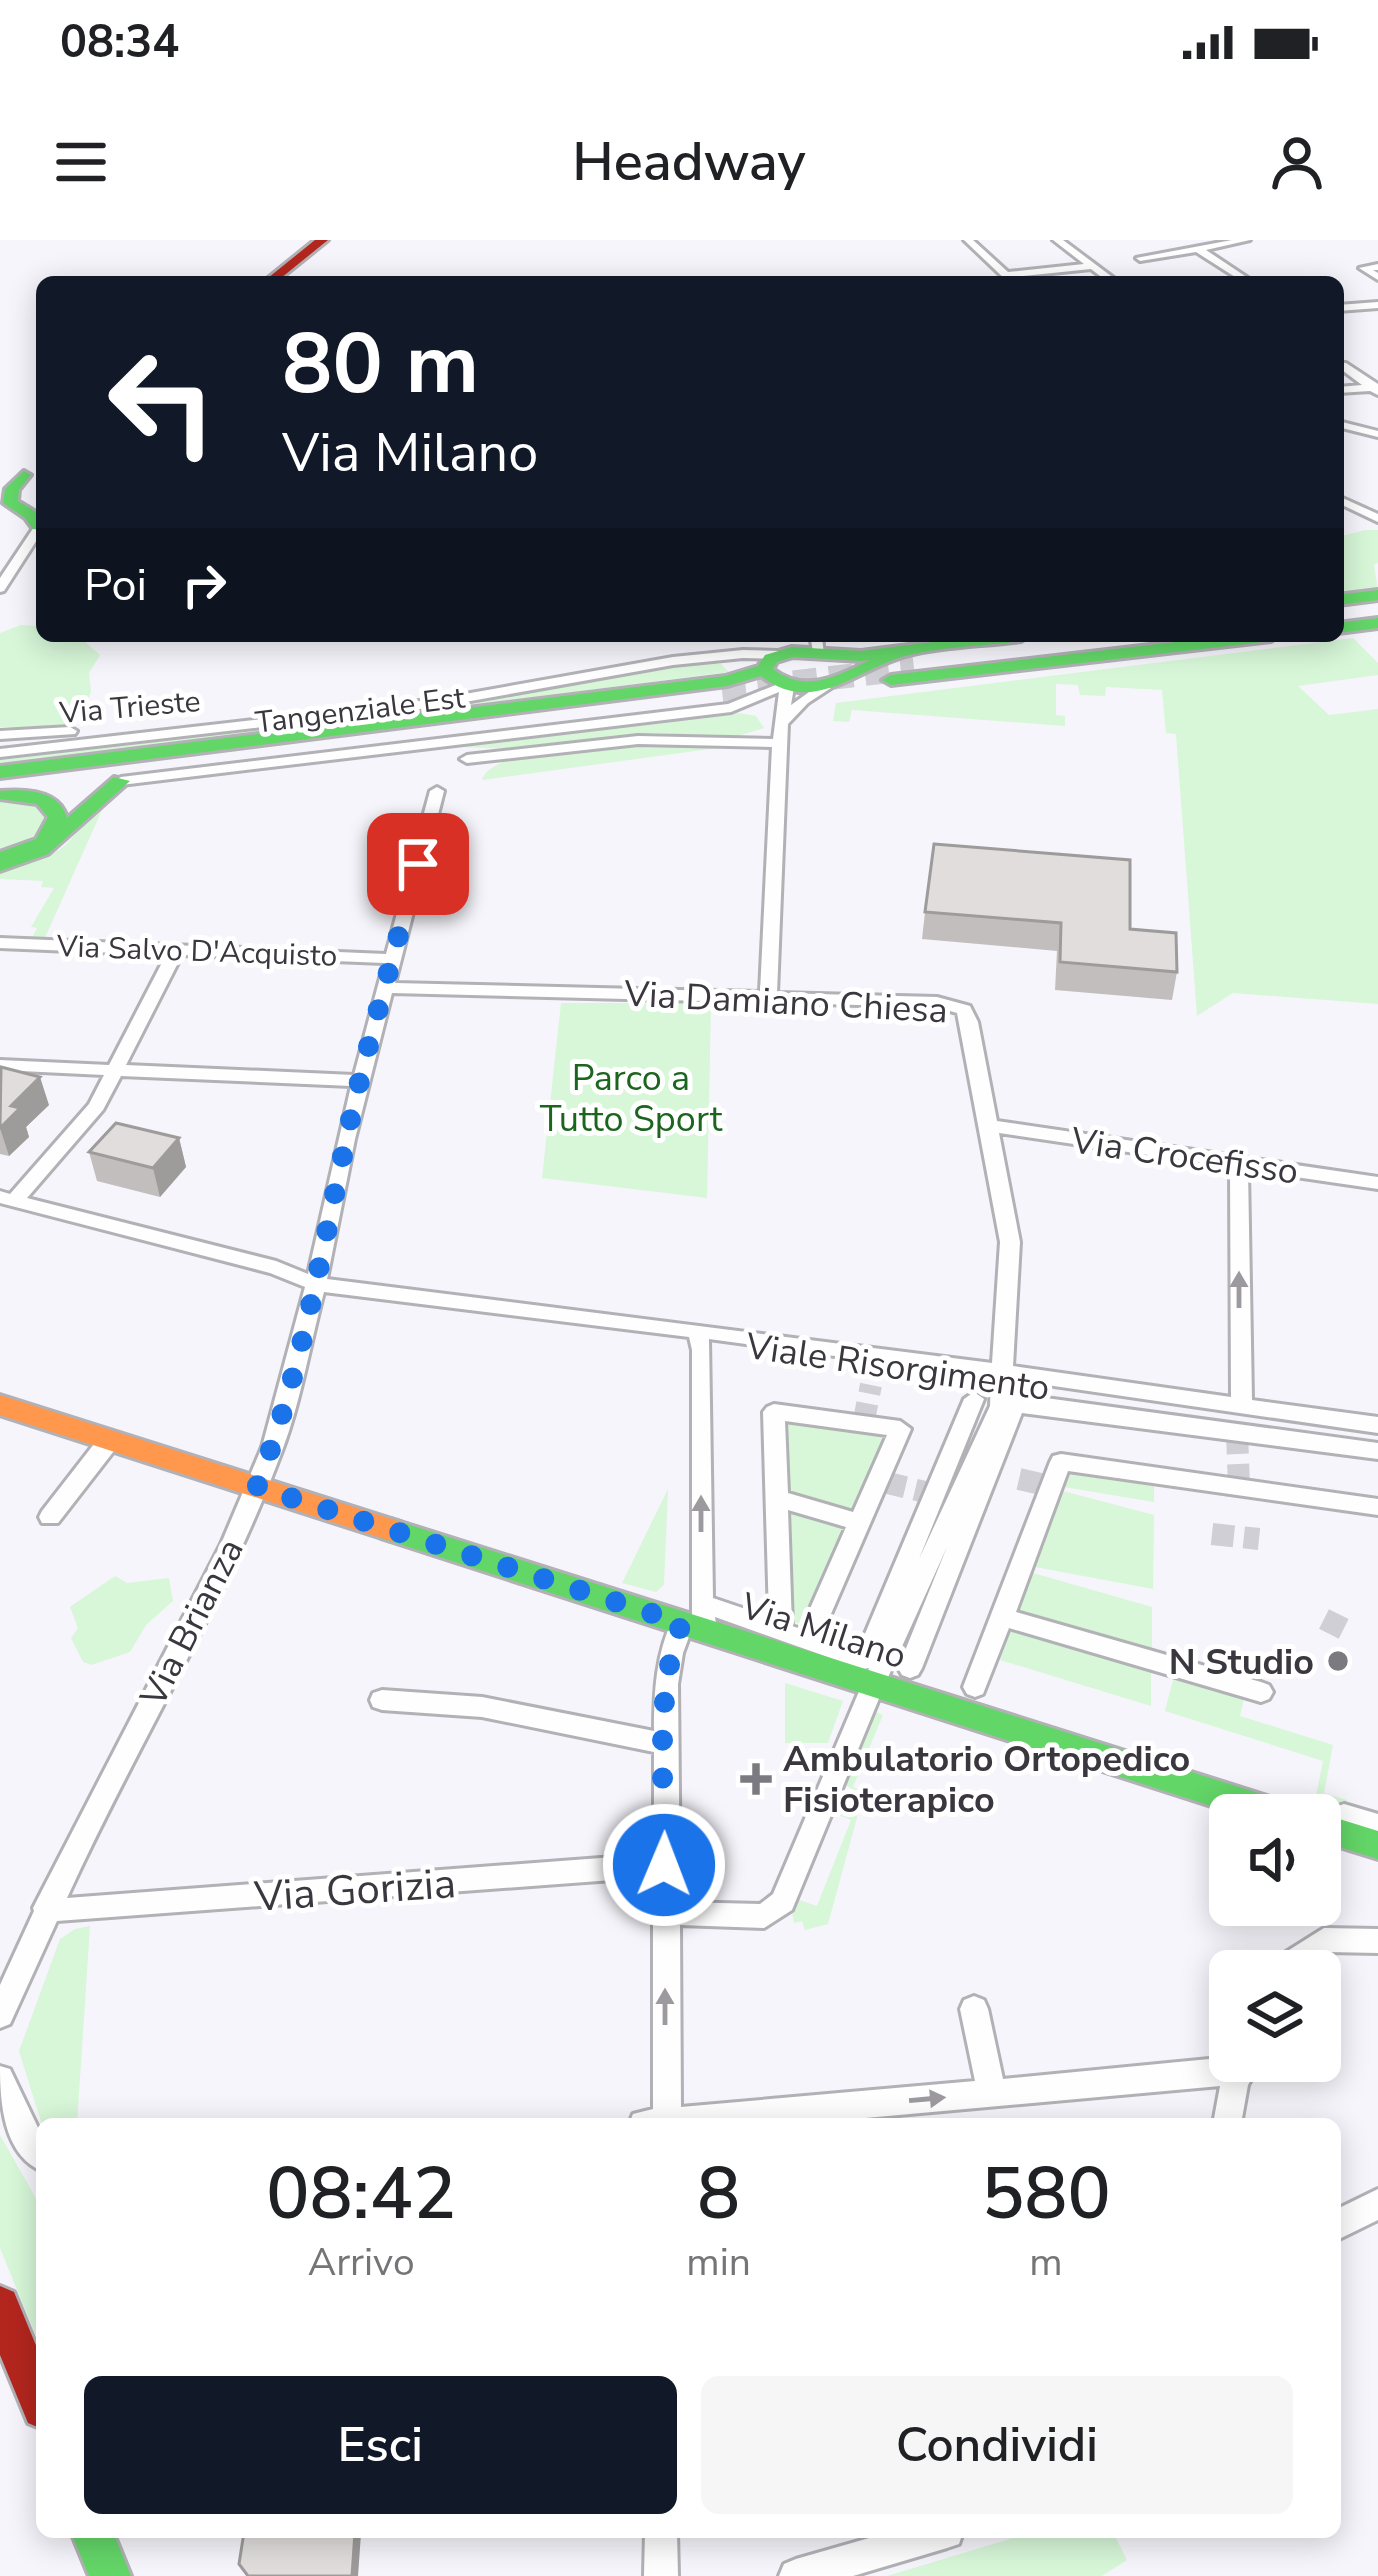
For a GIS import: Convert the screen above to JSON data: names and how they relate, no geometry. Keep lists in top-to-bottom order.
{
  "streets": {
    "main road": ["Via Trieste", "Tangenziale Est", "Via Milano"],
    "street": [
      "Via Salvo D'Acquisto",
      "Via Damiano Chiesa",
      "Via Crocefisso",
      "Viale Risorgimento",
      "Via Brianza",
      "Via Gorizia"
    ]
  },
  "crossings": [
    ["Via Trieste", "Tangenziale Est"],
    ["Via Salvo D'Acquisto", "Via Brianza"],
    ["Via Damiano Chiesa", "Via Crocefisso"],
    ["Via Damiano Chiesa", "Viale Risorgimento"],
    ["Via Damiano Chiesa", "Via Brianza"],
    ["Via Damiano Chiesa", "Via Milano"],
    ["Viale Risorgimento", "Via Brianza"],
    ["Via Brianza", "Via Milano"],
    ["Via Brianza", "Via Gorizia"]
  ],
  "parks": ["Parco a Tutto Sport"],
  "places": {
    "other": ["N Studio"],
    "health": ["Ambulatorio Ortopedico Fisioterapico"]
  },
  "page": {
    "status": "08:34",
    "header": "Headway",
    "turn": ["80 m", "Via Milano"],
    "then": "Poi",
    "eta": [
      "08:42",
      "Arrivo",
      "8",
      "min",
      "580",
      "m"
    ],
    "buttons": ["Esci", "Condividi"]
  }
}
